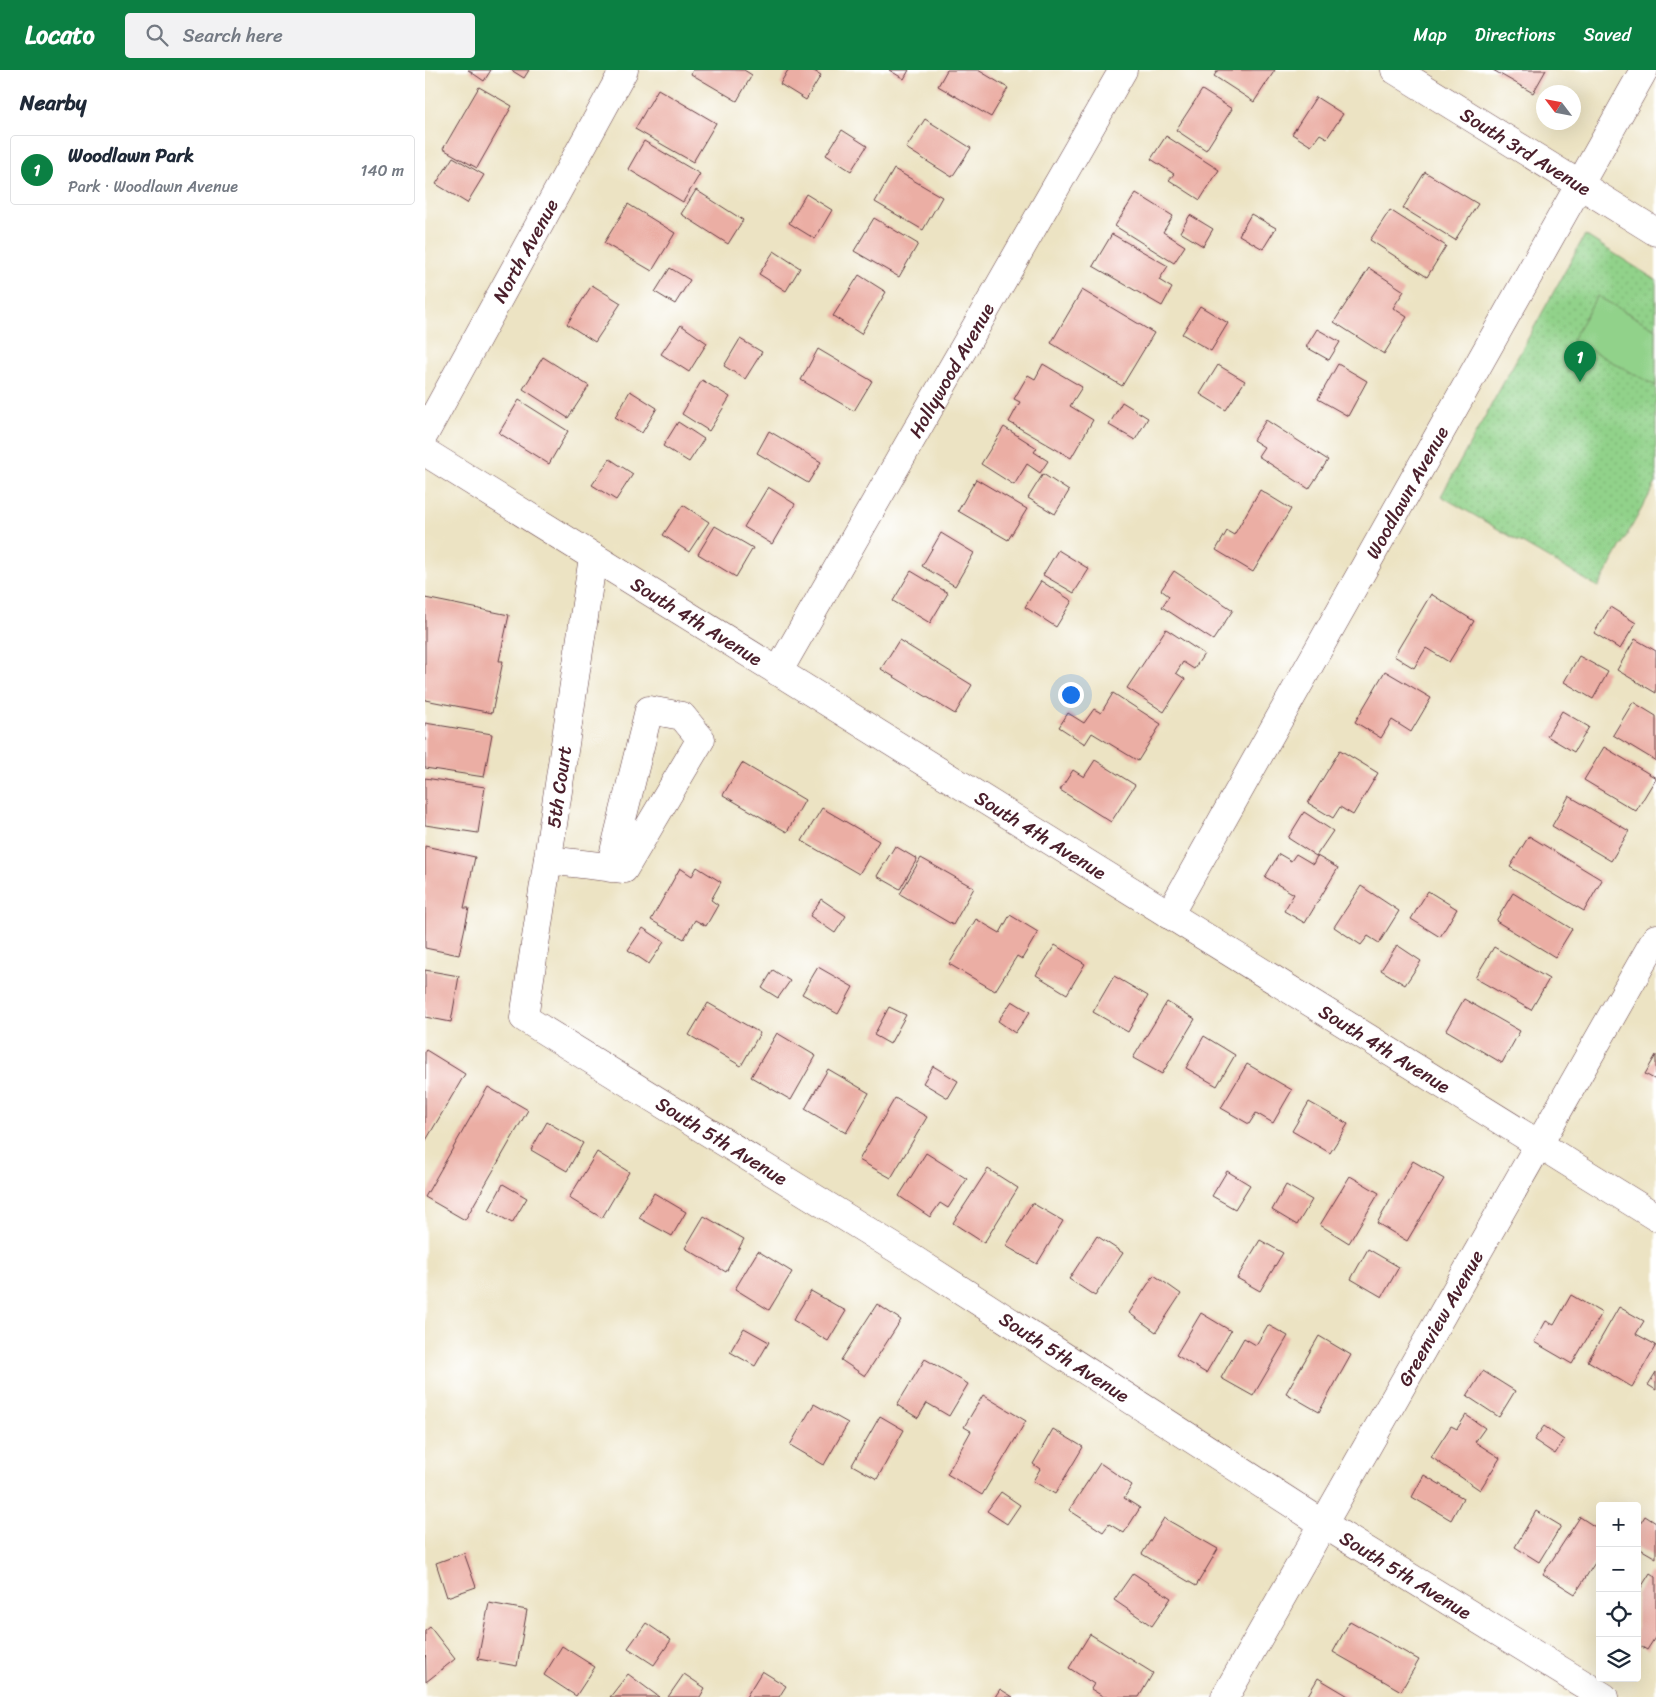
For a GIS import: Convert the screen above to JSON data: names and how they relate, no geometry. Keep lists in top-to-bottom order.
{
  "streets": {
    "street": [
      "South 3rd Avenue",
      "North Avenue",
      "Hollywood Avenue",
      "Woodlawn Avenue",
      "South 4th Avenue",
      "5th Court",
      "South 5th Avenue",
      "Greenview Avenue"
    ]
  },
  "crossings": [
    ["South 3rd Avenue", "Woodlawn Avenue"],
    ["Hollywood Avenue", "South 4th Avenue"],
    ["Woodlawn Avenue", "South 4th Avenue"],
    ["South 4th Avenue", "5th Court"],
    ["South 4th Avenue", "Greenview Avenue"],
    ["5th Court", "South 5th Avenue"],
    ["South 5th Avenue", "Greenview Avenue"]
  ],
  "north": "top left",
  "page": {
    "header": "Locato",
    "search": "Search here",
    "nav": ["Map", "Directions", "Saved"],
    "heading": "Nearby",
    "list": [
      {
        "mark": "1",
        "name": "Woodlawn Park",
        "note": "Park · Woodlawn Avenue",
        "value": "140 m"
      }
    ],
    "pins": "1",
    "map_buttons": ["+", "−"]
  }
}
